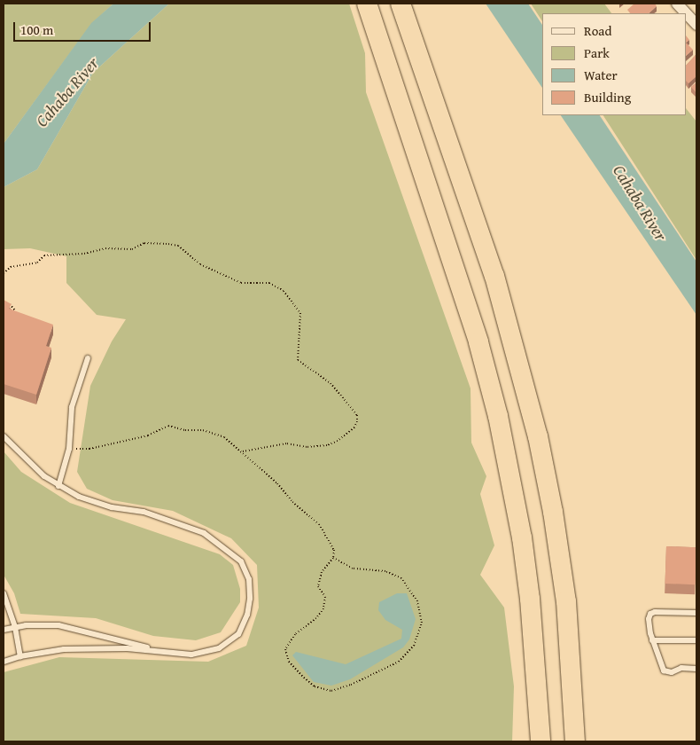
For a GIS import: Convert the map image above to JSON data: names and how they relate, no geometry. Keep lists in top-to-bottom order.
{
  "water": ["Cahaba River"],
  "legend": [
    "Road",
    "Park",
    "Water",
    "Building"
  ],
  "scale_bar": "100 m"
}
